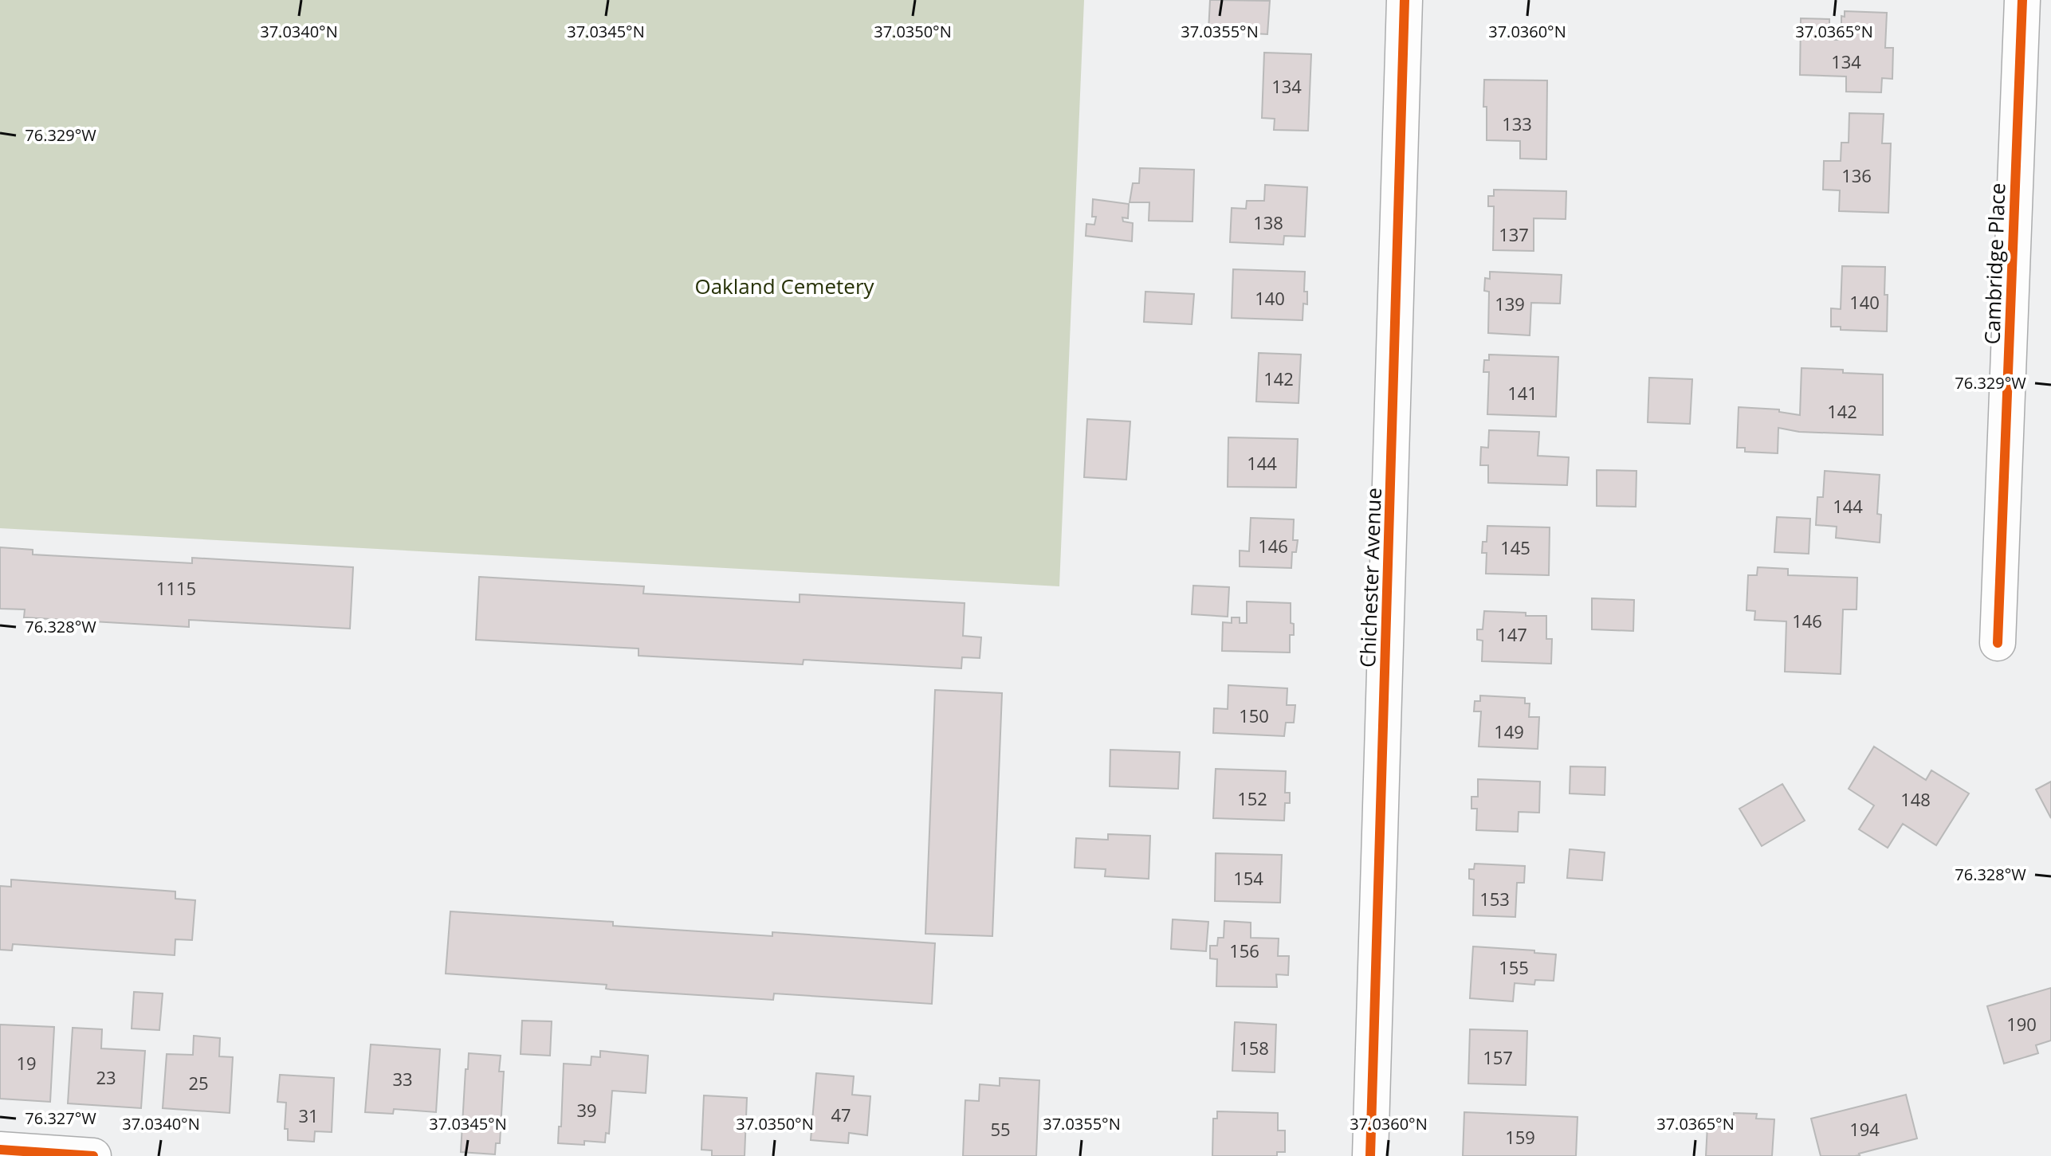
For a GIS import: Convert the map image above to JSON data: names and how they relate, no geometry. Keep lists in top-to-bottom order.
{
  "streets": {
    "street": ["Cambridge Place", "Chichester Avenue"]
  },
  "parks": ["Oakland Cemetery"],
  "house_numbers": [
    "134",
    "134",
    "133",
    "136",
    "138",
    "137",
    "140",
    "140",
    "139",
    "142",
    "141",
    "142",
    "144",
    "144",
    "146",
    "145",
    "1115",
    "146",
    "147",
    "150",
    "149",
    "152",
    "148",
    "154",
    "153",
    "156",
    "155",
    "190",
    "158",
    "157",
    "19",
    "23",
    "33",
    "25",
    "39",
    "47",
    "31",
    "55",
    "194",
    "159"
  ],
  "coordinates": [
    "37.0340°N",
    "37.0345°N",
    "37.0350°N",
    "37.0355°N",
    "37.0360°N",
    "37.0365°N",
    "76.329°W",
    "76.328°W",
    "76.327°W"
  ]
}
